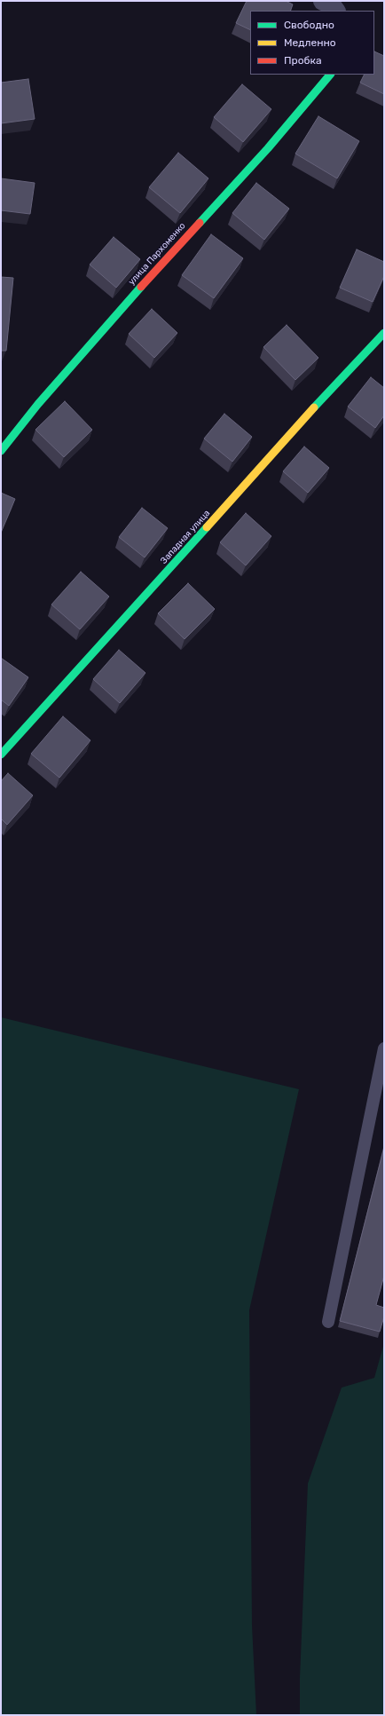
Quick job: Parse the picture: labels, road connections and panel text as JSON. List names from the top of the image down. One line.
{"streets":{"street":["улица Пархоменко","Западная улица"]},"legend":["Свободно","Медленно","Пробка"]}
